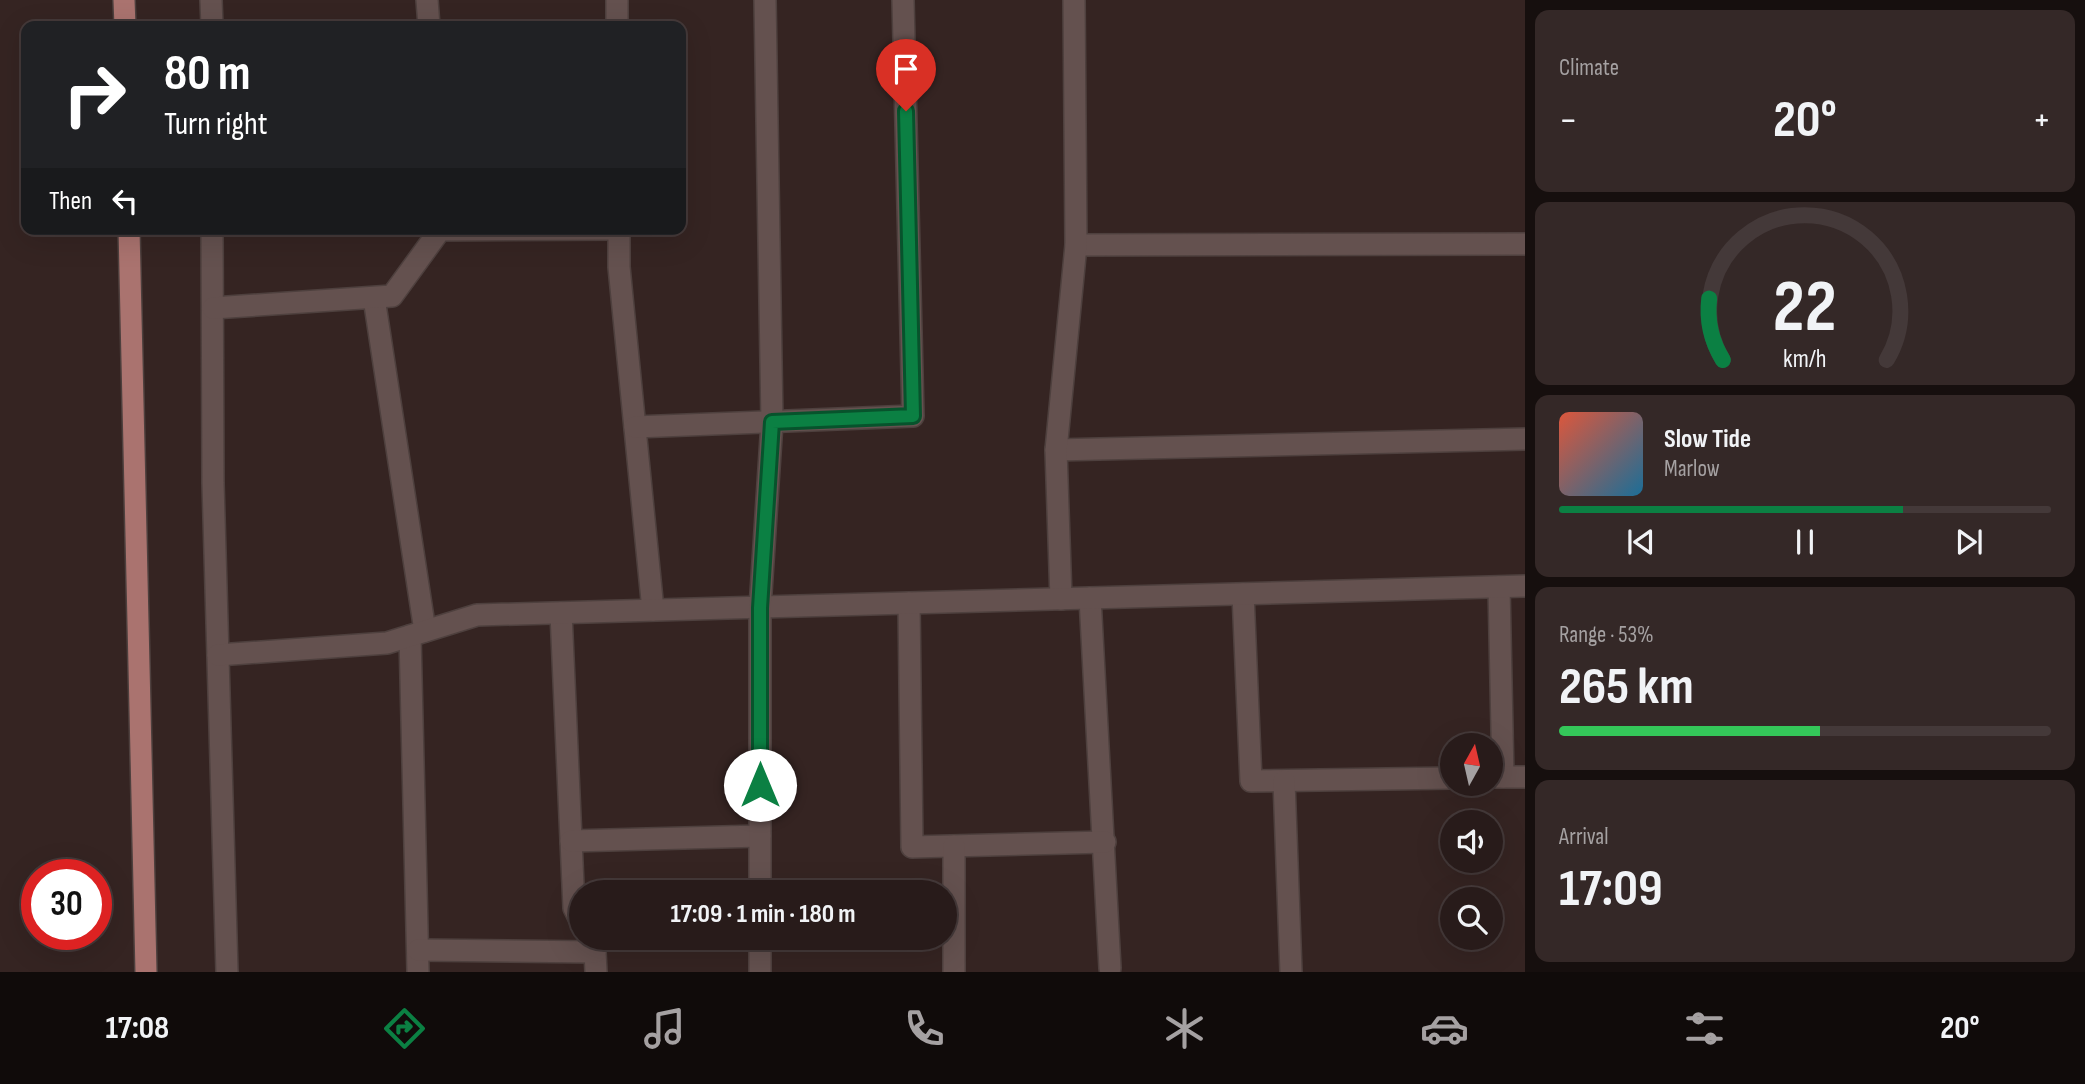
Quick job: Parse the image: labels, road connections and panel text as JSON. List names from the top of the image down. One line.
{"north":"top","page":{"tile":["Climate",["Range · 53%","265 km"],["Arrival","17:09"]],"turn":["80 m","Turn right"],"heat":["−","20°","+"],"then":"Then","song":["Slow Tide","Marlow"],"limit":"30","trip":"17:09 · 1 min · 180 m","tabs":["17:08","20°"],"gauge":["22","km/h"]}}
